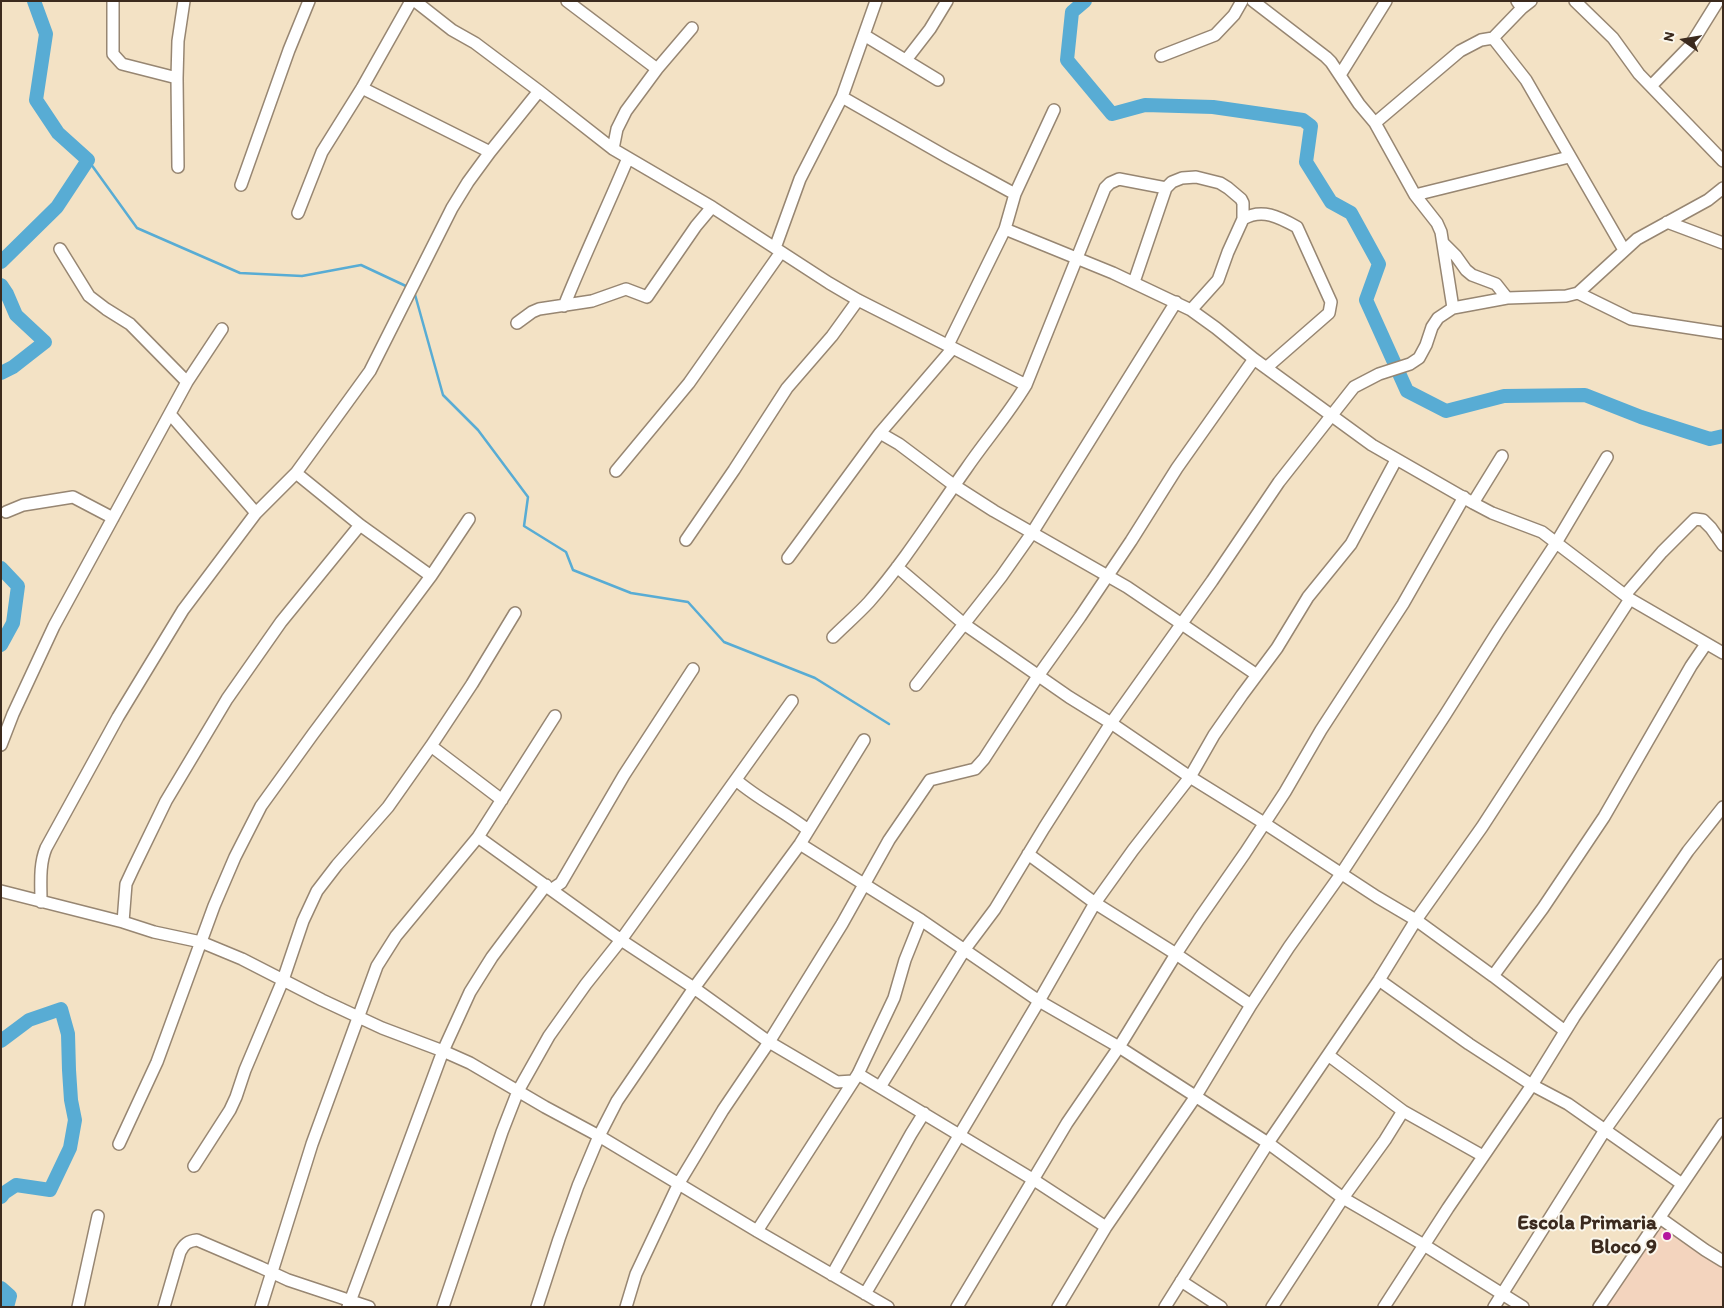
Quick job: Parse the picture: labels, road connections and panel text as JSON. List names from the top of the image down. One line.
{"places":["Escola Primaria Bloco 9"],"north":"left"}
